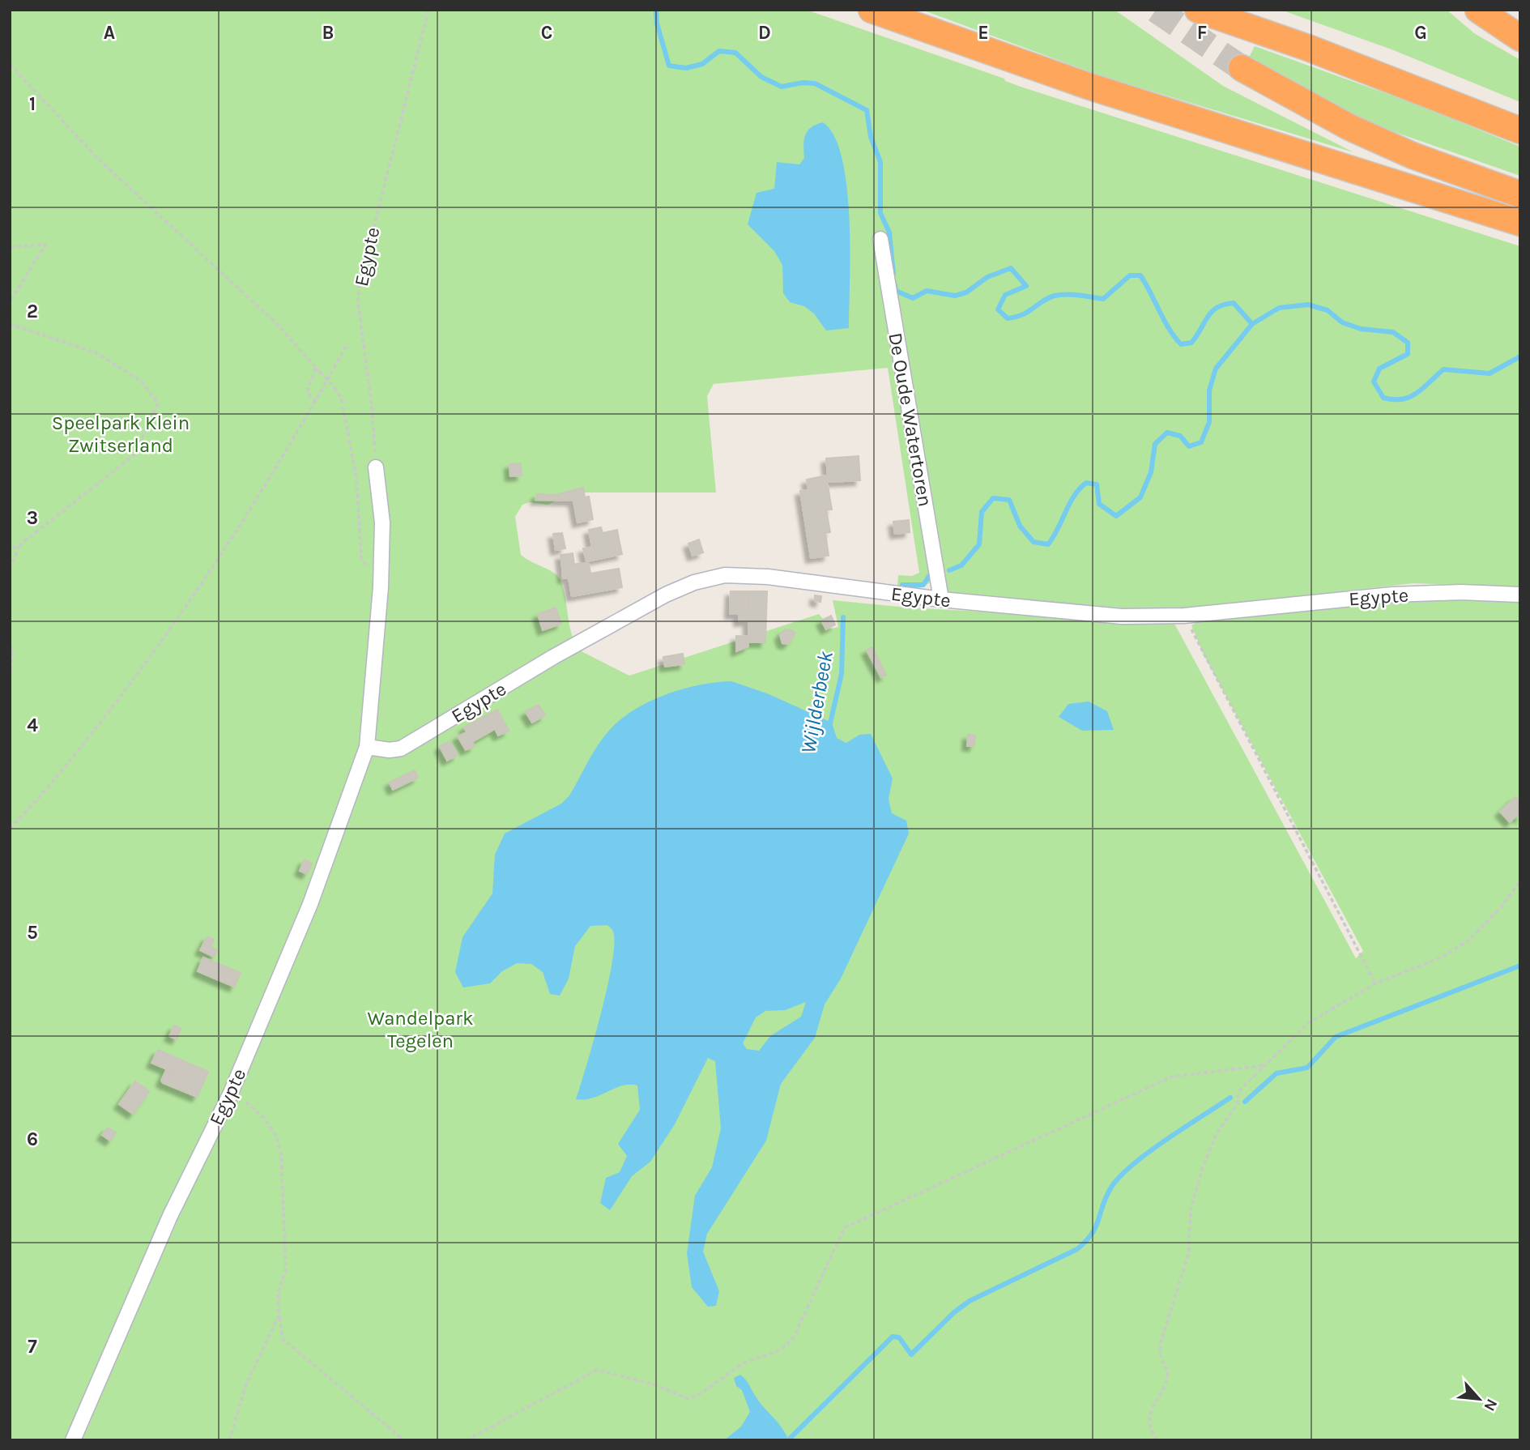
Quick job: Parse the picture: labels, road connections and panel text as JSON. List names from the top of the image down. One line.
{"streets":{"street":["Egypte","De Oude Watertoren"]},"crossings":[["Egypte","De Oude Watertoren"]],"water":["Wijlderbeek"],"parks":["Speelpark Klein Zwitserland","Wandelpark Tegelen"],"north":"bottom right","grid":{"columns":["A","B","C","D","E","F","G"],"rows":["1","2","3","4","5","6","7"]}}
